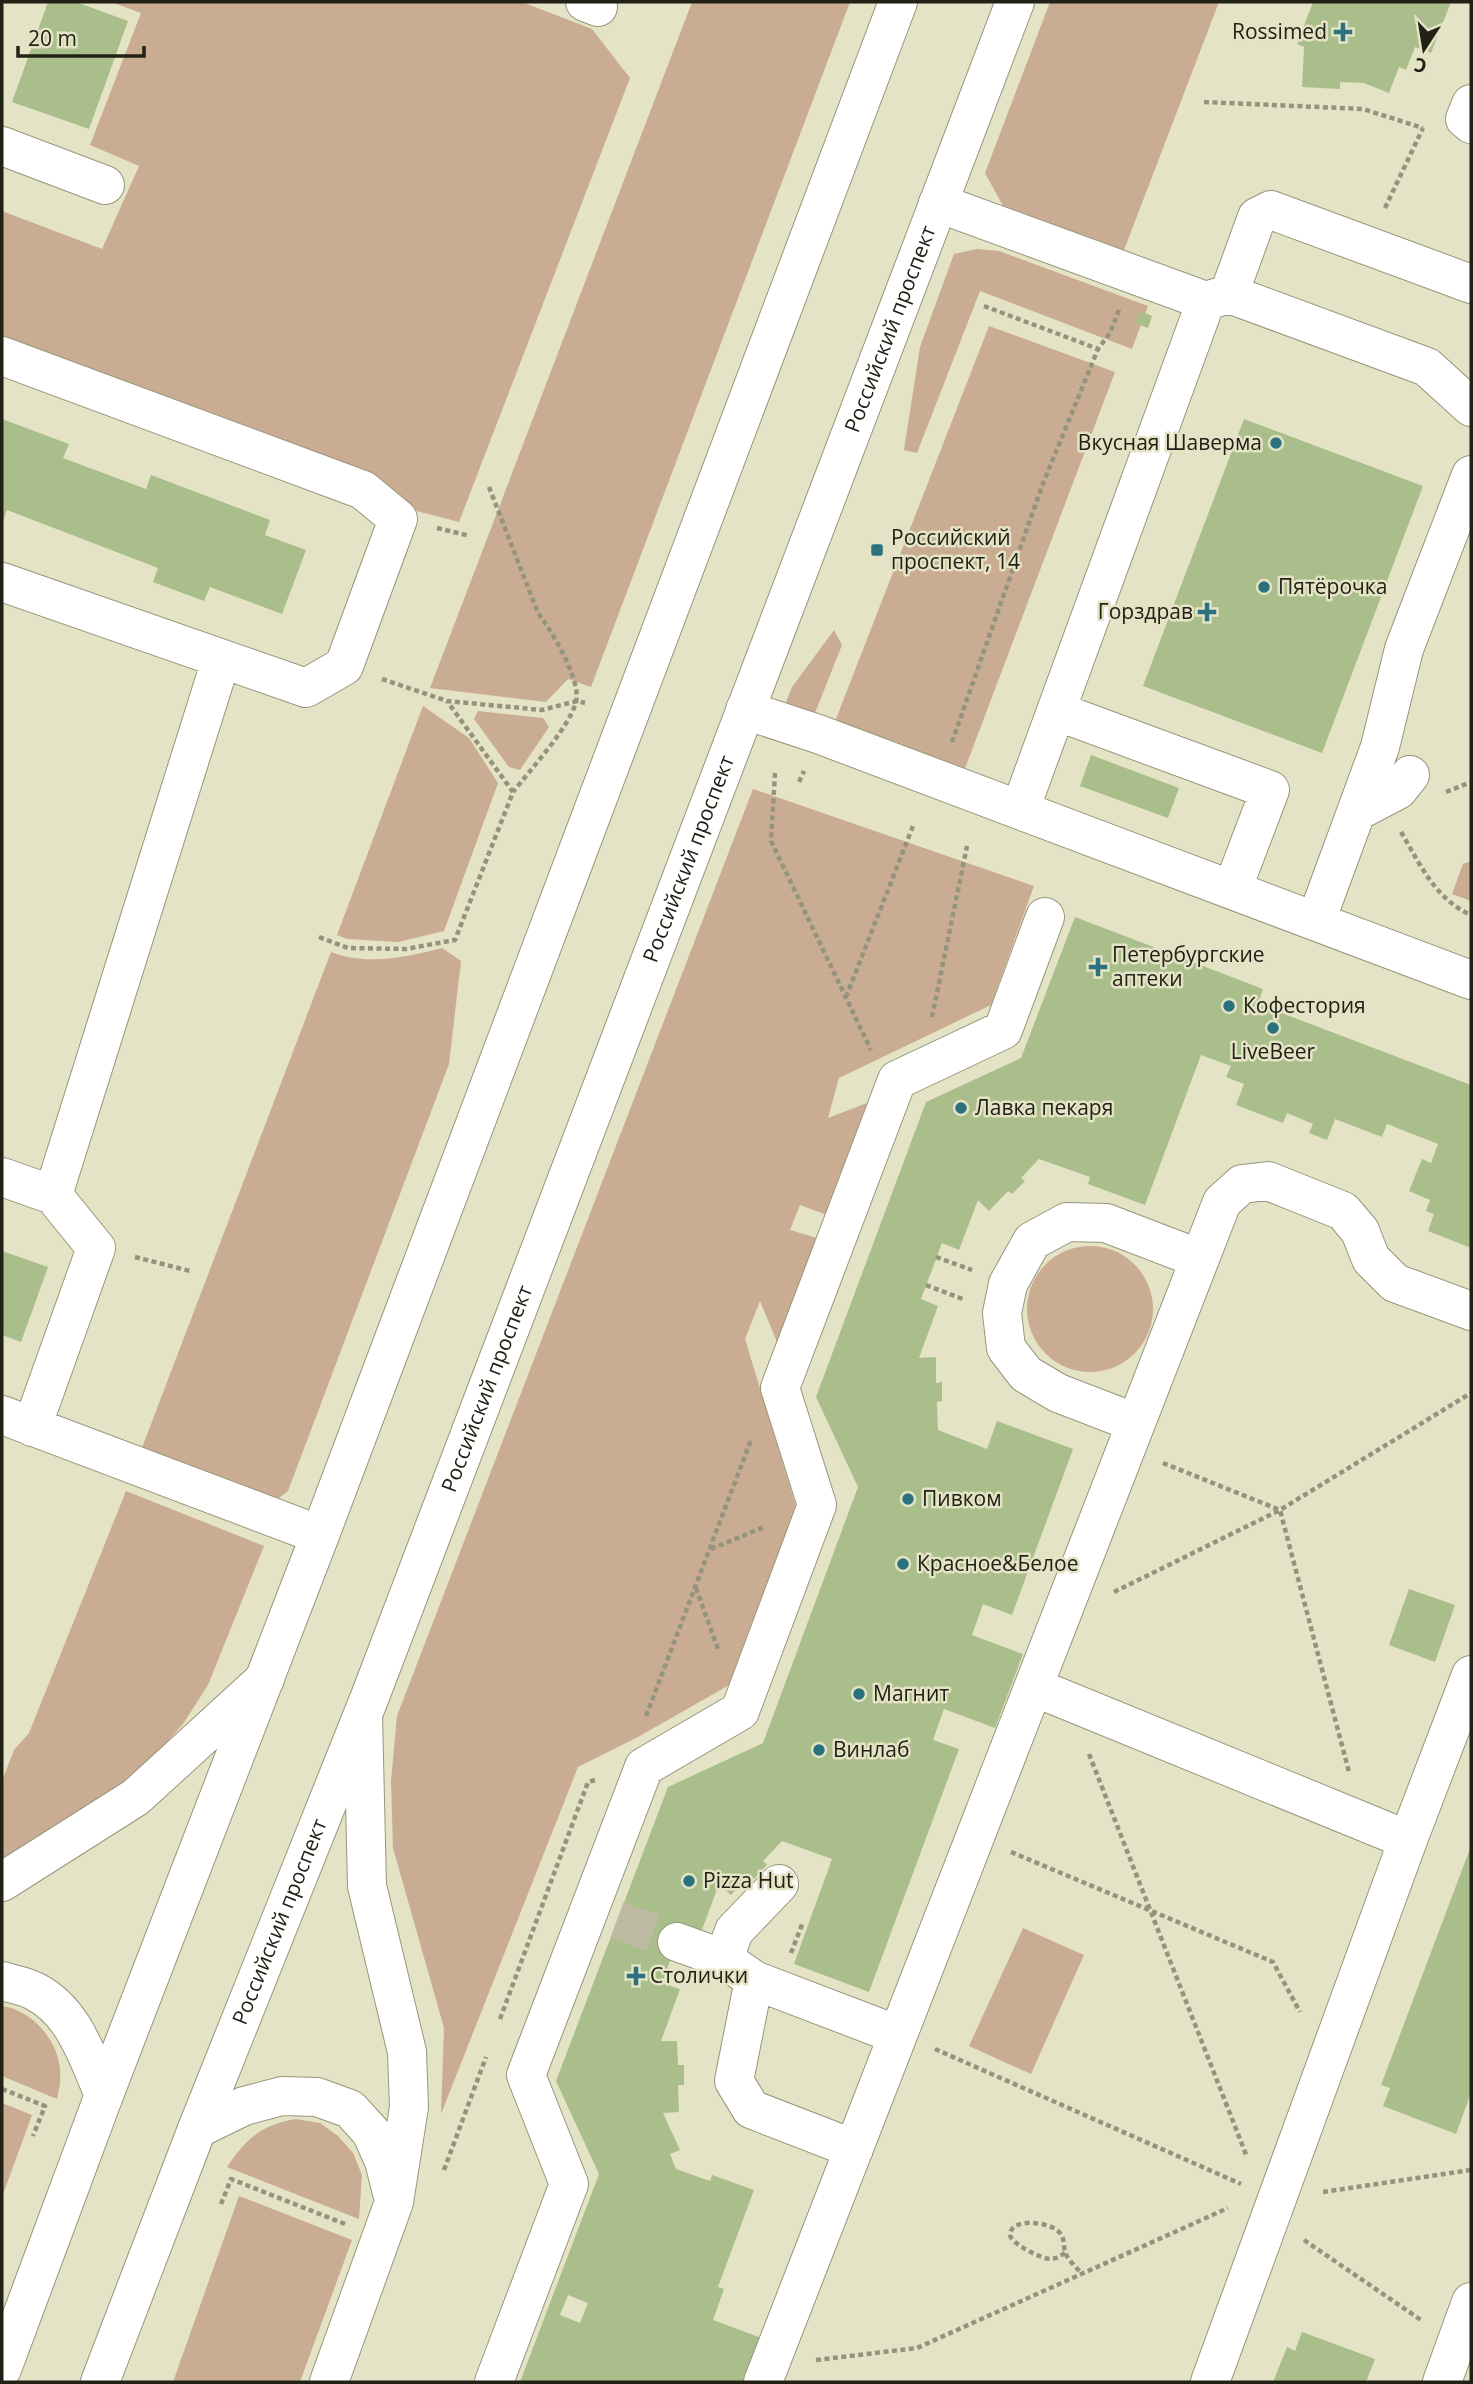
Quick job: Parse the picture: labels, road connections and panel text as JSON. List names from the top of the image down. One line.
{"streets":{"main road":["Российский проспект"]},"places":{"health":["Rossimed","Горздрав","Петербургские аптеки","Столички"],"other":["Вкусная Шаверма","Пятёрочка","Кофестория","LiveBeer","Лавка пекаря","Пивком","Красное&Белое","Магнит","Винлаб","Pizza Hut"],"transit":["Российский проспект, 14"]},"scale_bar":"20 m","north":"bottom"}
